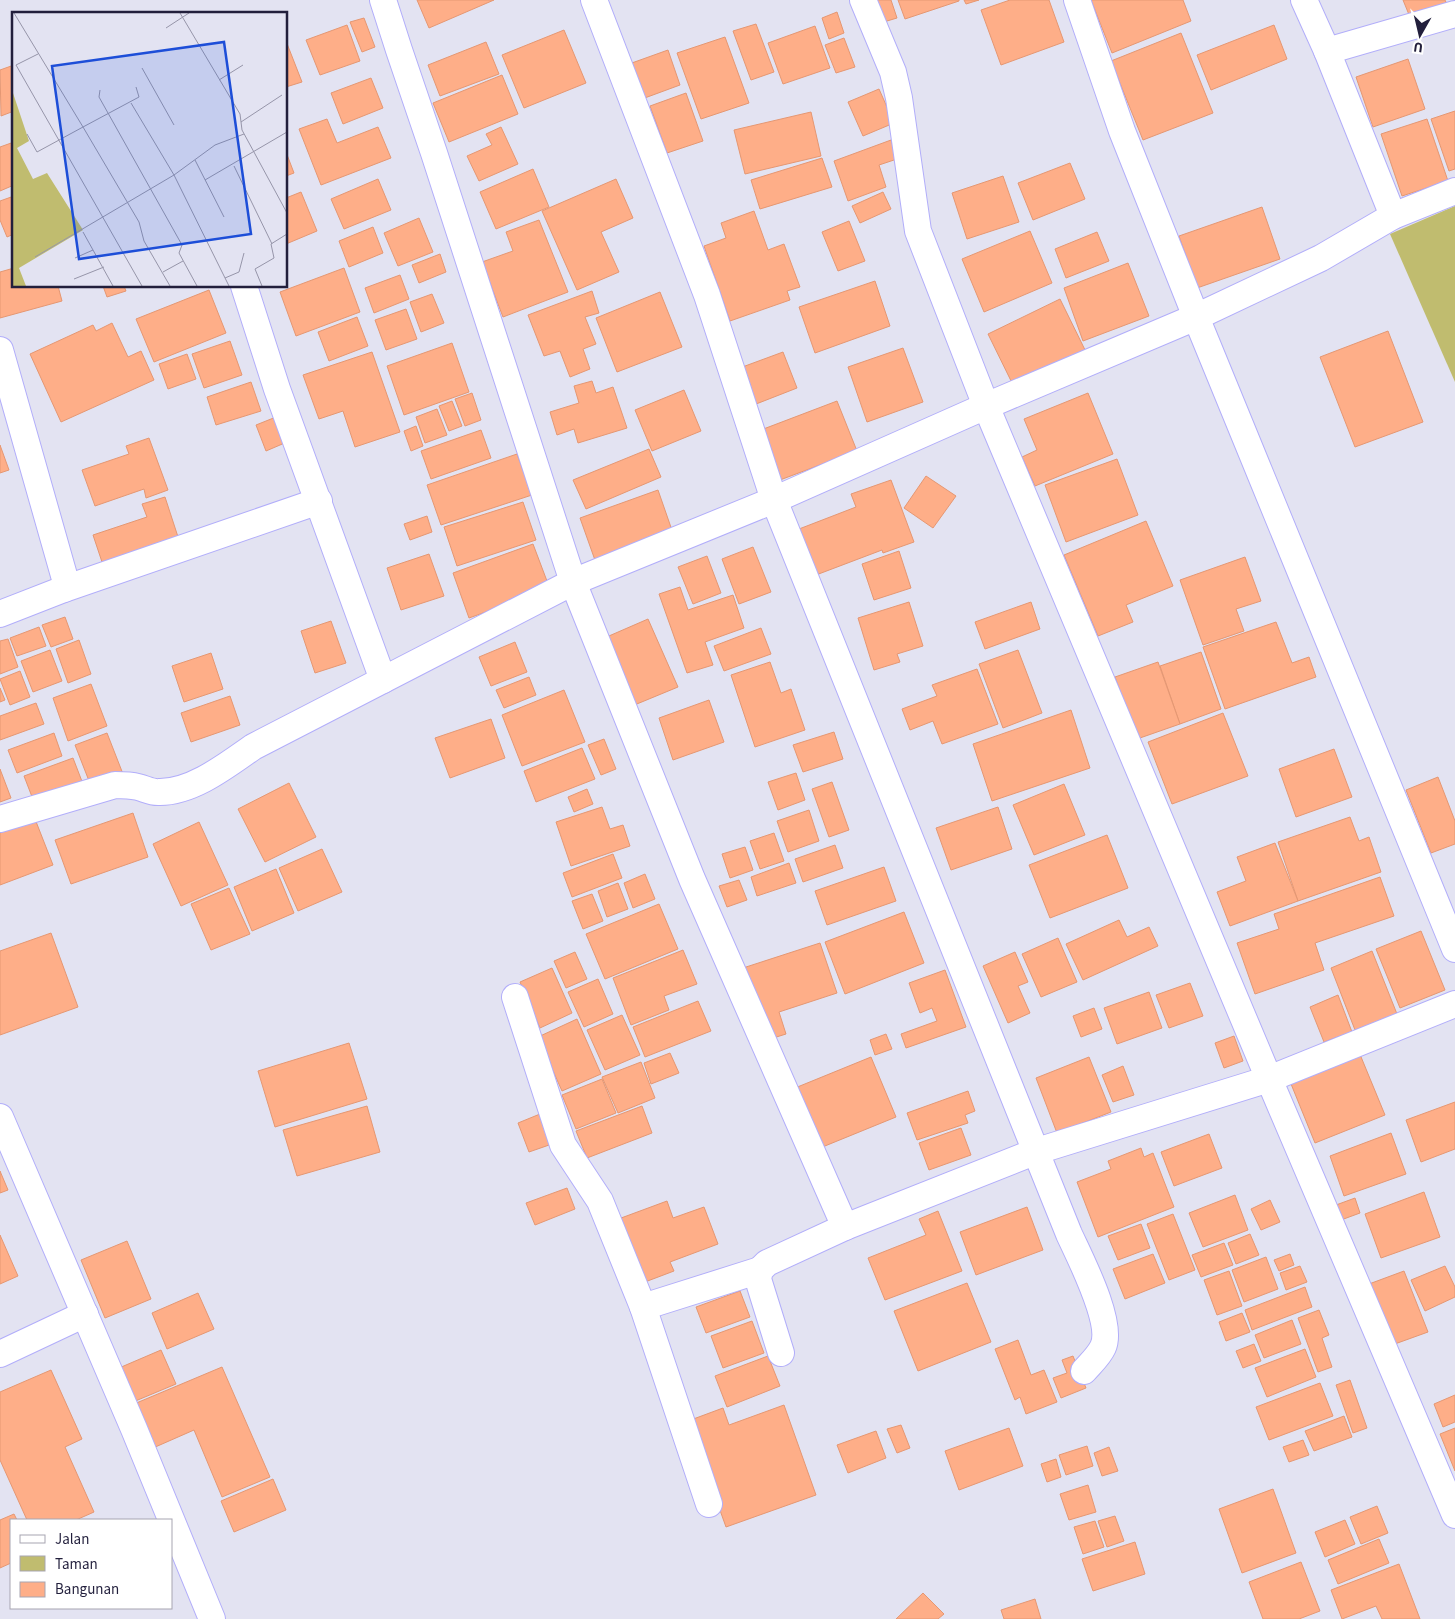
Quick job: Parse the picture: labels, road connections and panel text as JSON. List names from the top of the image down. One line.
{"legend":["Jalan","Taman","Bangunan"],"north":"bottom"}
